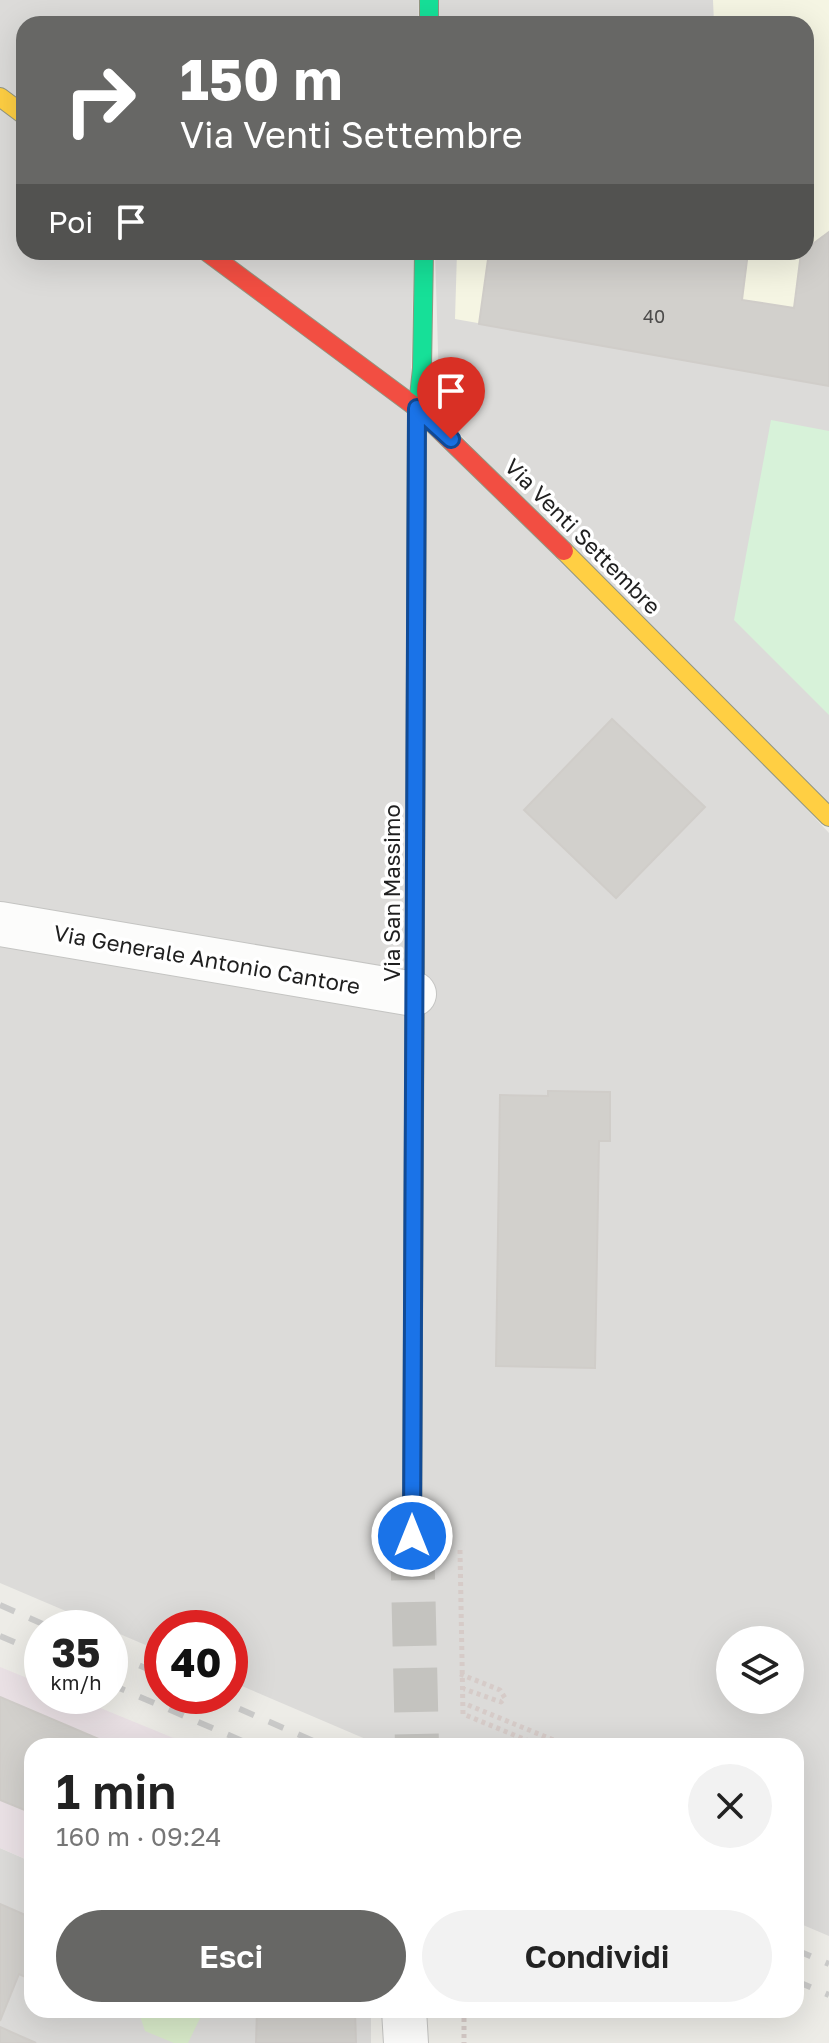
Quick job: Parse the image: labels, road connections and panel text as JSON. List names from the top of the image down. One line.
{"streets":{"street":["Via Venti Settembre","Via San Massimo","Via Generale Antonio Cantore"]},"crossings":[["Via Venti Settembre","Via San Massimo"],["Via San Massimo","Via Generale Antonio Cantore"]],"house_numbers":["40"],"page":{"turn":["150 m","Via Venti Settembre"],"then":"Poi","speed":"35 km/h","limit":"40","heading":["1 min","160 m · 09:24"],"buttons":["Esci","Condividi"]}}
